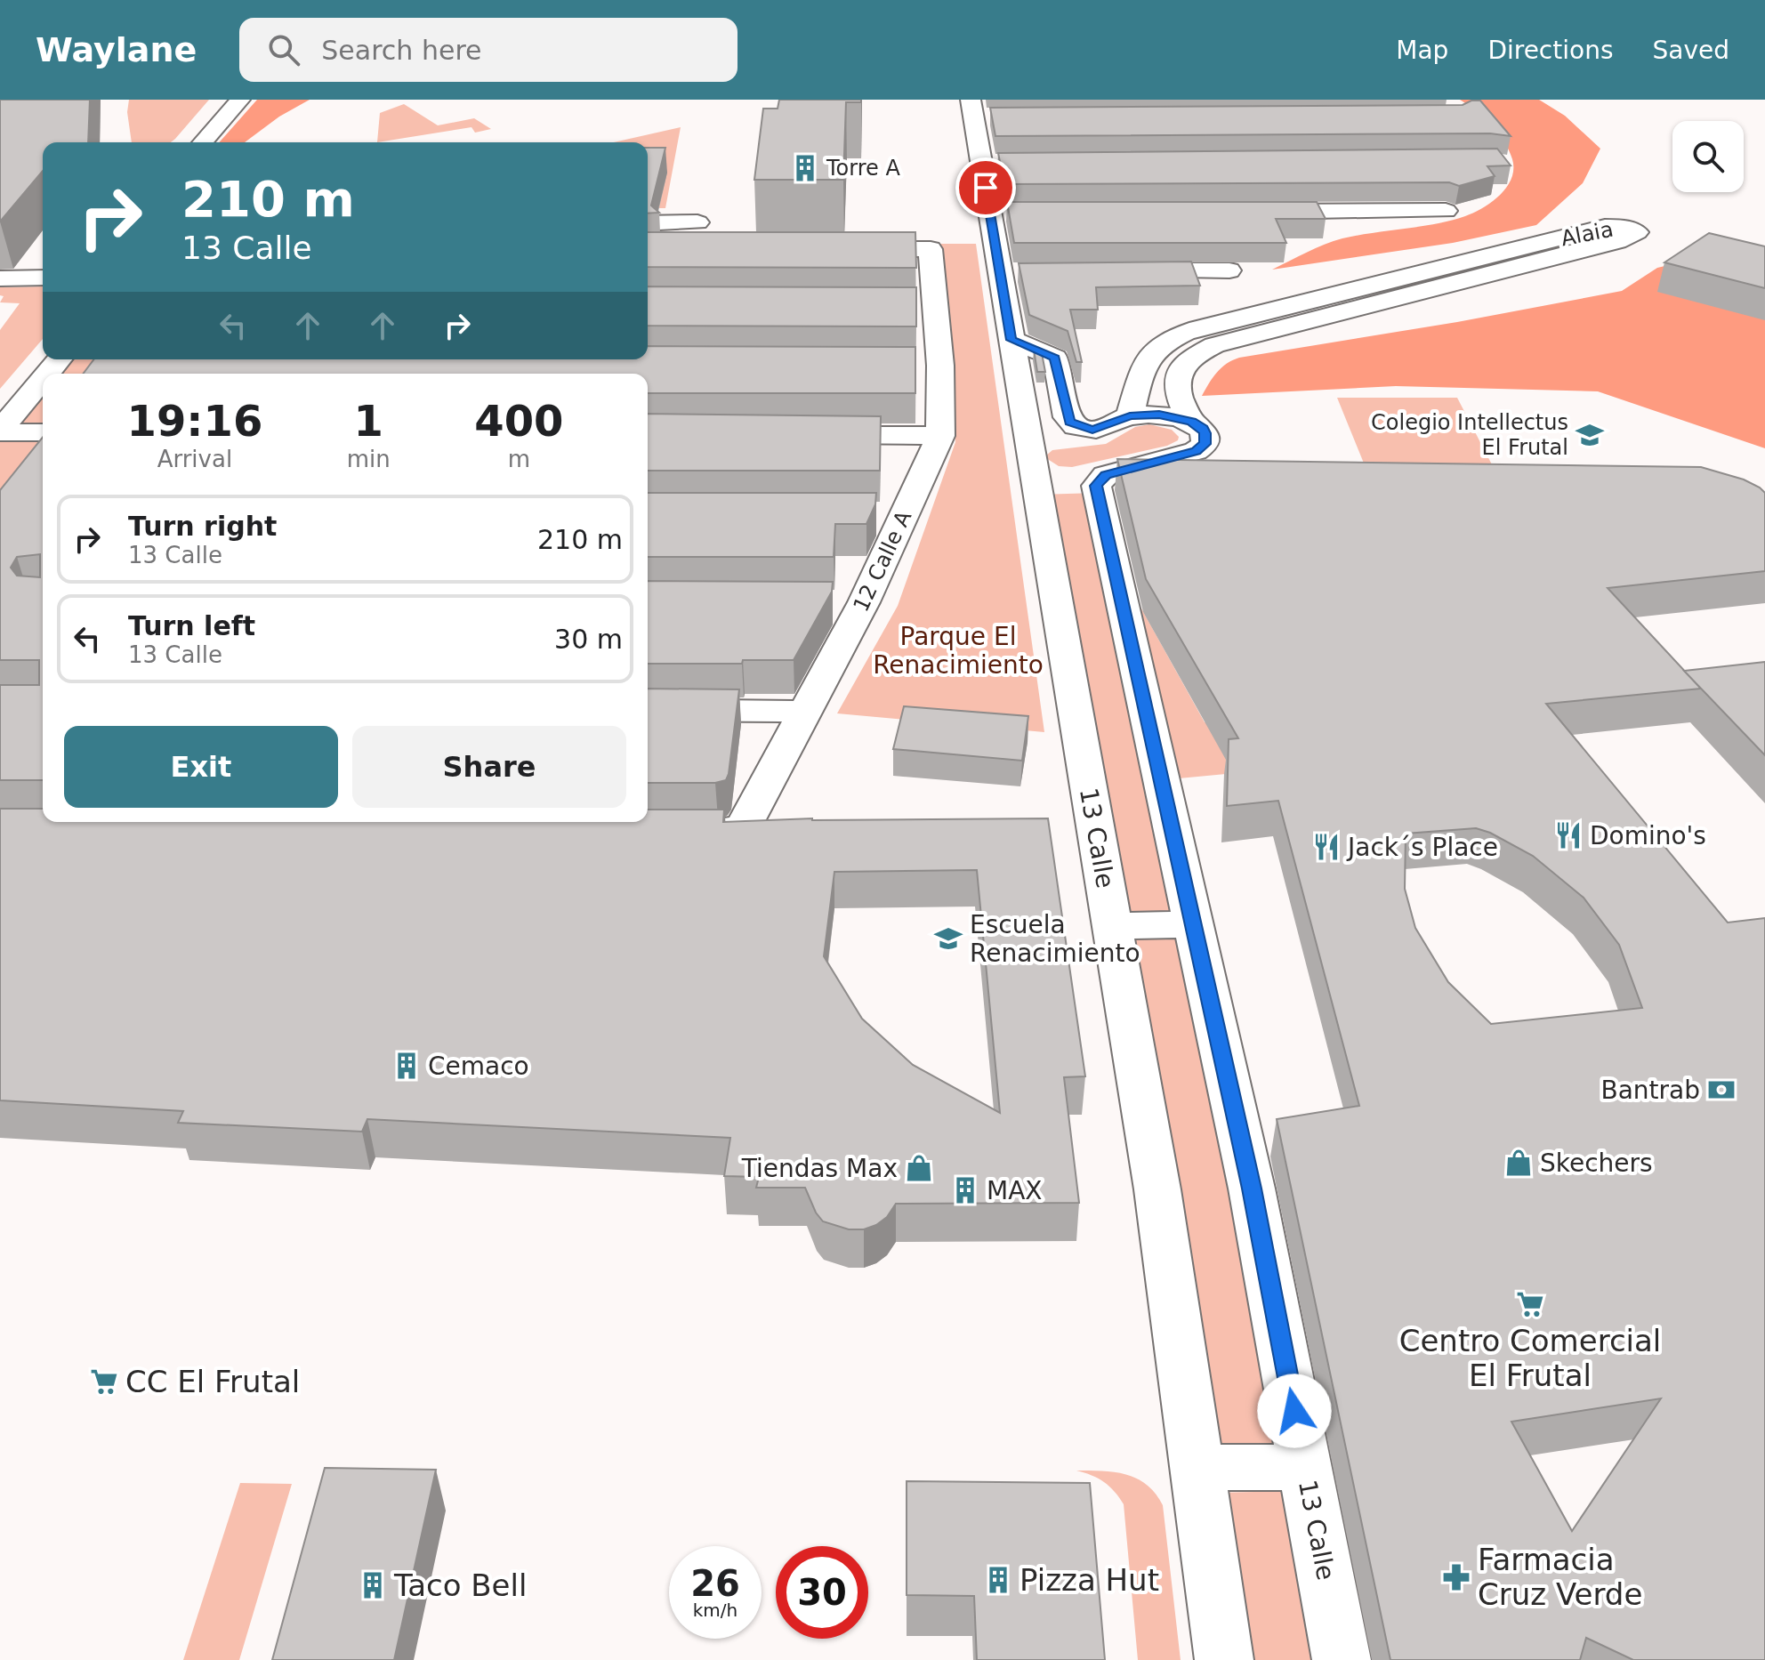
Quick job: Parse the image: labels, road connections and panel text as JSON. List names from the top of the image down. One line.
{"streets":{"street":["Alaia","12 Calle A","13 Calle"]},"parks":["Parque El Renacimiento"],"places":{"building":["Torre A","Cemaco","MAX","Pizza Hut","Taco Bell"],"school or university":["Colegio Intellectus El Frutal","Escuela Renacimiento"],"restaurant":["Domino's","Jack´s Place"],"bank":["Bantrab"],"shop":["Skechers","Tiendas Max"],"supermarket":["Centro Comercial El Frutal","CC El Frutal"],"pharmacy":["Farmacia Cruz Verde"]},"page":{"header":"Waylane","search":"Search here","nav":["Map","Directions","Saved"],"turn":["210 m","13 Calle"],"eta":["19:16","Arrival","1","min","400","m"],"list":[{"name":"Turn right","note":"13 Calle","value":"210 m"},{"name":"Turn left","note":"13 Calle","value":"30 m"}],"buttons":["Exit","Share"],"speed":"26 km/h","limit":"30"}}
